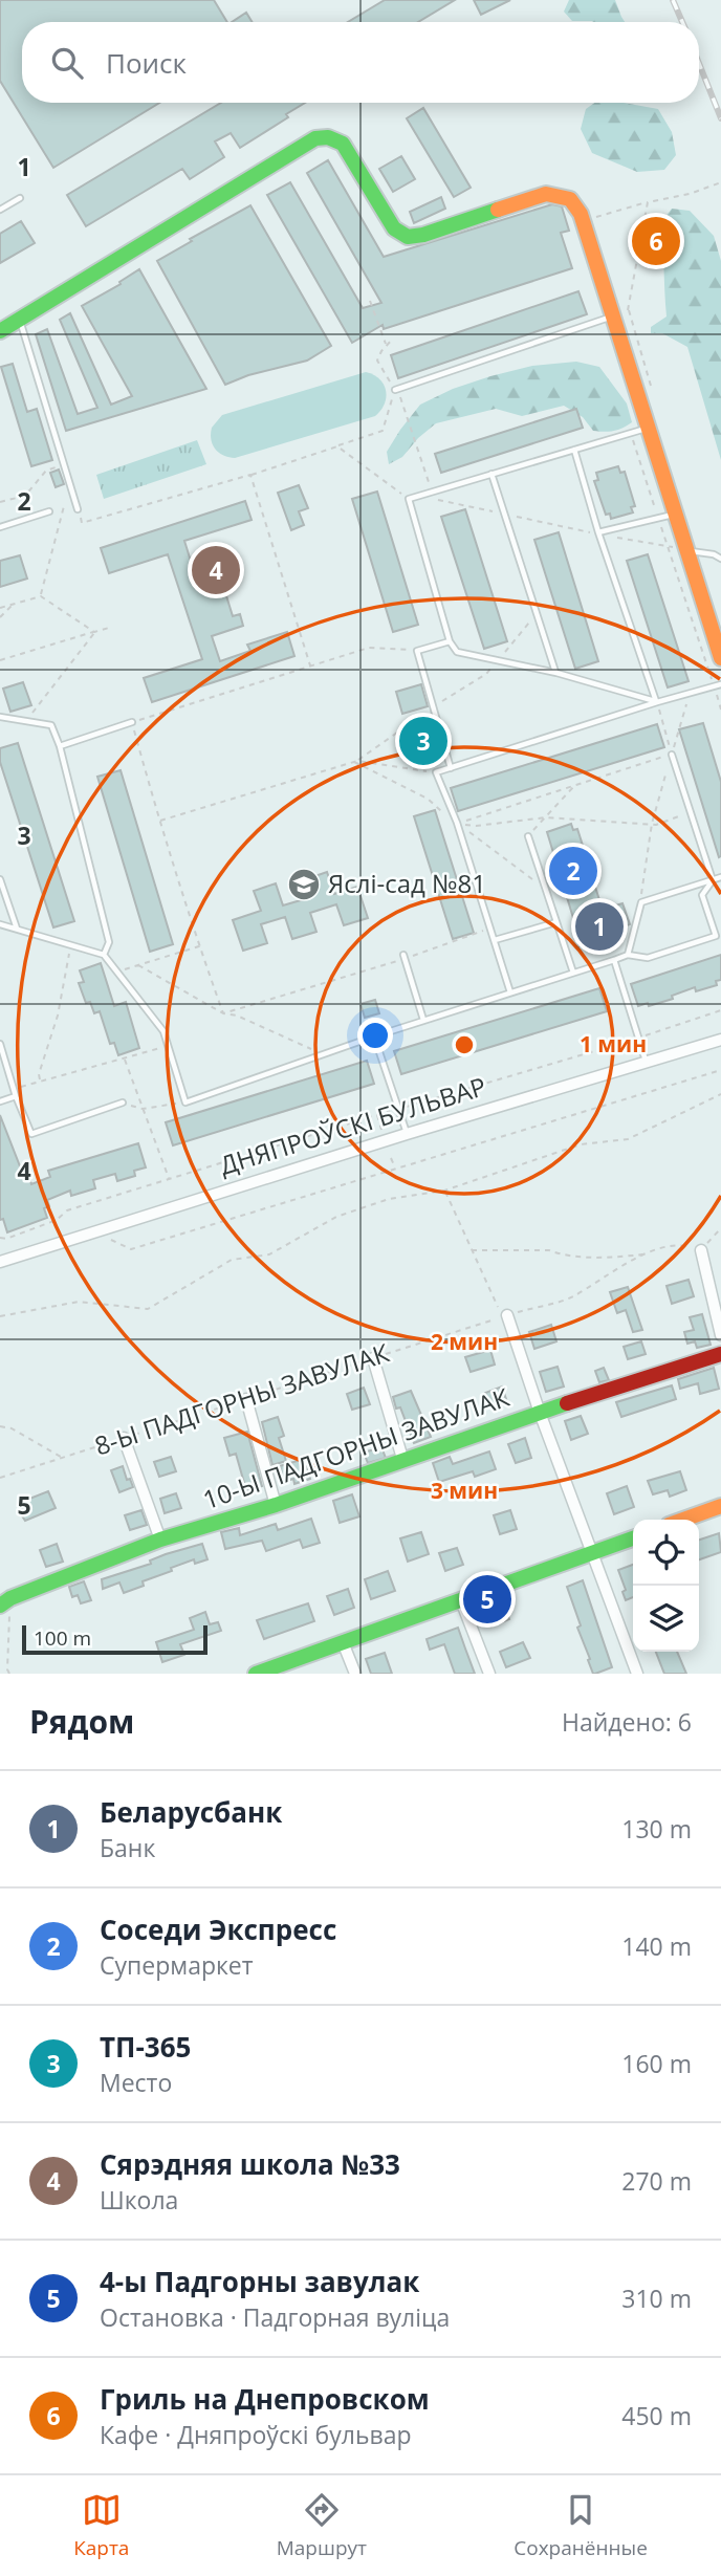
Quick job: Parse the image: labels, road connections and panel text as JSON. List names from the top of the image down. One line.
{"streets":{"street":["ДНЯПРОЎСКІ БУЛЬВАР","10-Ы ПАДГОРНЫ ЗАВУЛАК"],"path":["8-Ы ПАДГОРНЫ ЗАВУЛАК"]},"places":{"school or university":["Яслі-сад №81"]},"scale_bar":"100 m","page":{"search":"Поиск","pins":["6","4","3","2","1","5"],"scale":"100 m","heading":["Рядом","Найдено: 6"],"list":[{"mark":"1","name":"Беларусбанк","note":"Банк","value":"130 m"},{"mark":"2","name":"Соседи Экспресс","note":"Супермаркет","value":"140 m"},{"mark":"3","name":"ТП-365","note":"Место","value":"160 m"},{"mark":"4","name":"Сярэдняя школа №33","note":"Школа","value":"270 m"},{"mark":"5","name":"4-ы Падгорны завулак","note":"Остановка · Падгорная вуліца","value":"310 m"},{"mark":"6","name":"Гриль на Днепровском","note":"Кафе · Дняпроўскі бульвар","value":"450 m"}],"nav":["Карта","Маршрут","Сохранённые"]},"grid":{"rows":["1","2","3","4","5"]},"rings":["1 мин","2 мин","3 мин"]}
